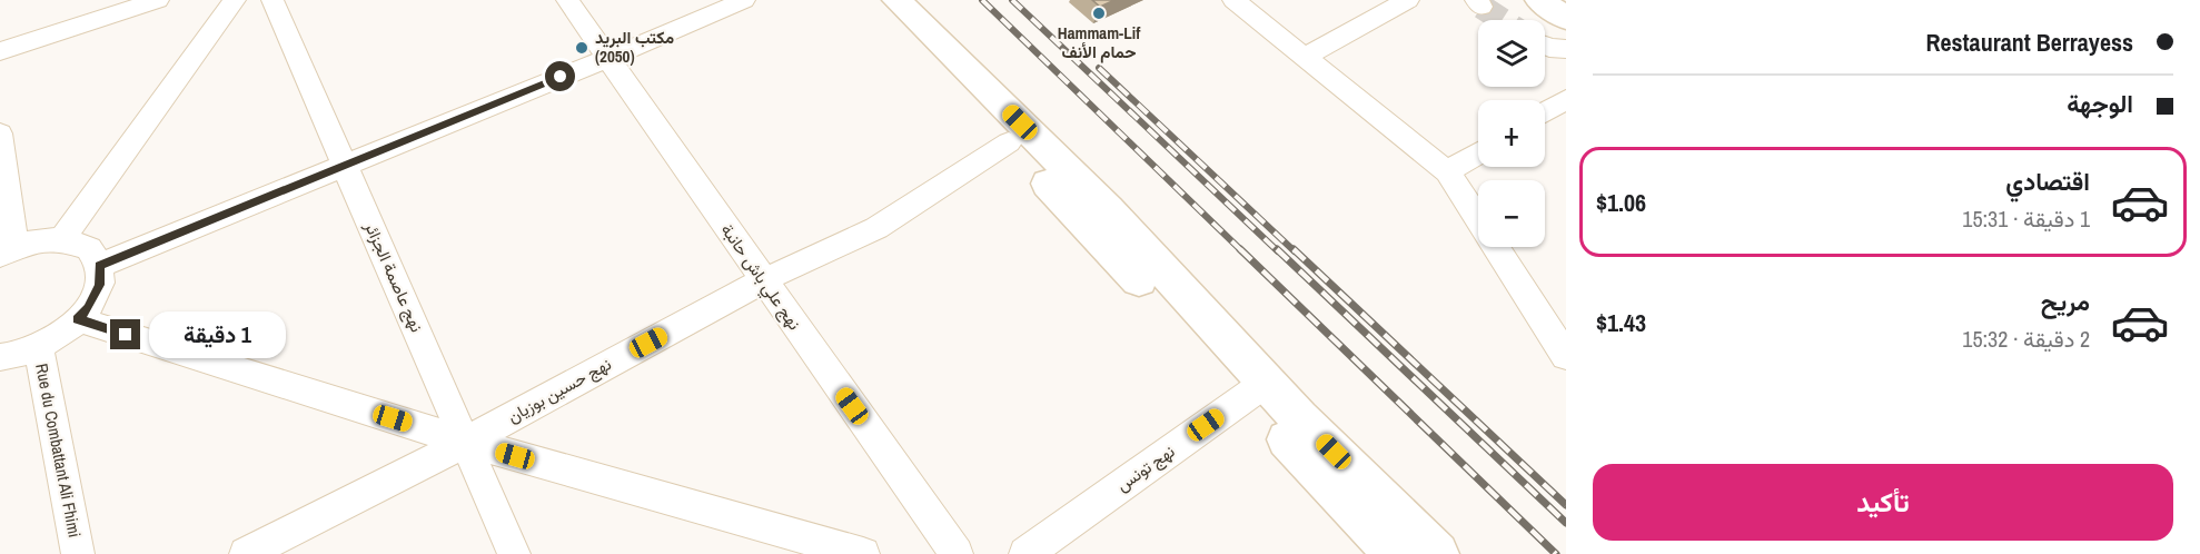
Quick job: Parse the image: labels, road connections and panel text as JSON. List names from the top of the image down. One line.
{"streets":{"street":["نهج عاصمة الجزائر","نهج علي باش حانبة","نهج حسين بوزيان","Rue du Combattant Ali Fhimi","نهج تونس"]},"crossings":[["نهج عاصمة الجزائر","نهج حسين بوزيان"],["نهج علي باش حانبة","نهج حسين بوزيان"]],"places":["Hammam-Lif حمام الأنف","مكتب البريد (2050)"],"page":{"banner":["Restaurant Berrayess","الوجهة"],"map_buttons":["+","−"],"list":[{"name":"اقتصادي","note":"1 دقيقة · 15:31","value":"$1.06"},{"name":"مريح","note":"2 دقيقة · 15:32","value":"$1.43"}],"bubble":"1 دقيقة","buttons":"تأكيد"}}
